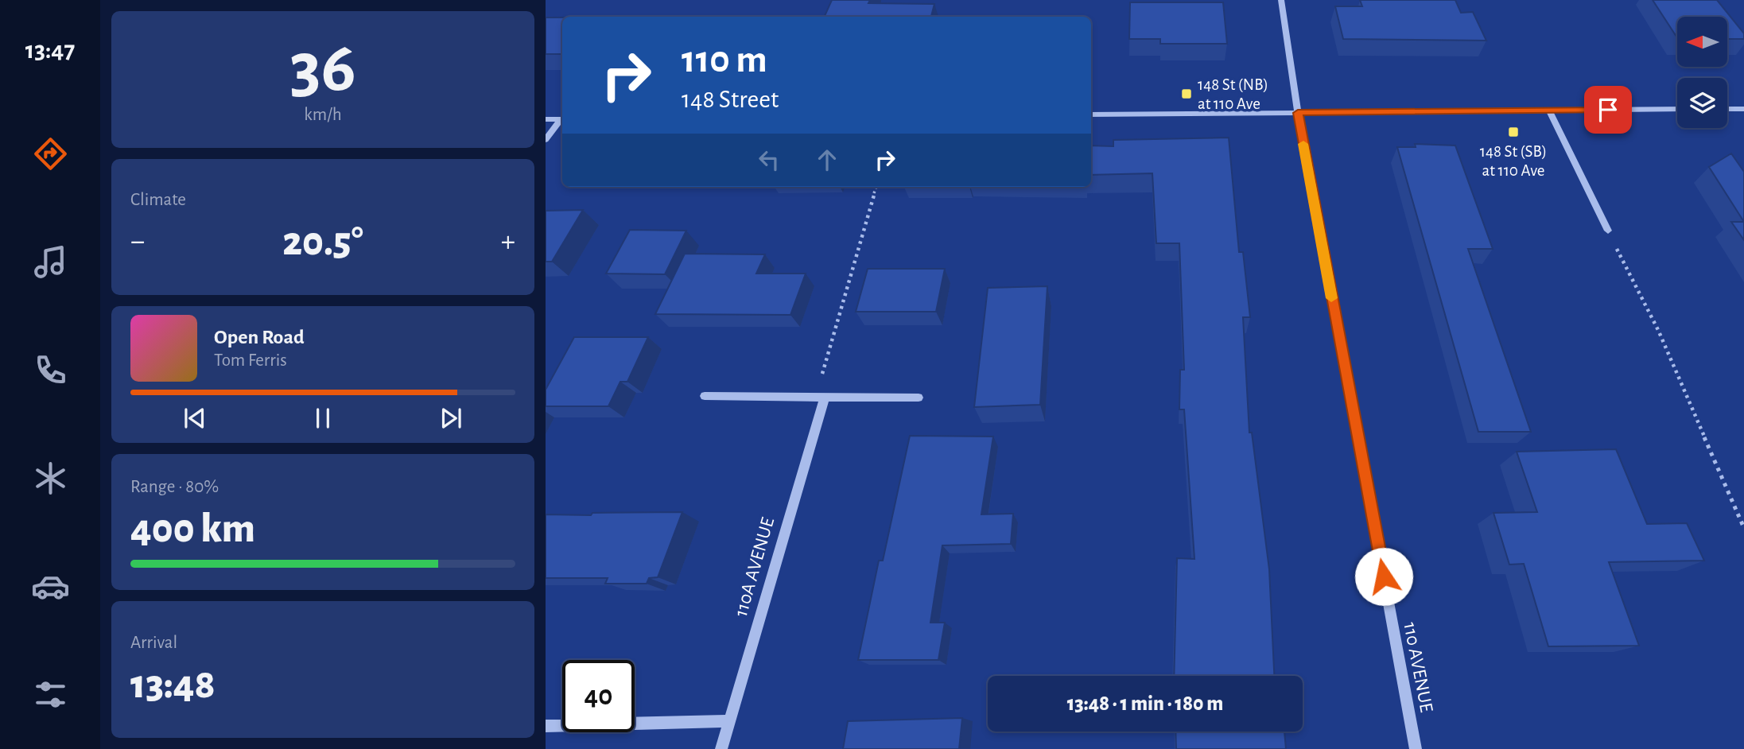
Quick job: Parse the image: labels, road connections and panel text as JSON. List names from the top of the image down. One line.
{"streets":{"street":["110A AVENUE","110 AVENUE"]},"places":{"transit":["148 St (NB) at 110 Ave","148 St (SB) at 110 Ave"]},"north":"left","page":{"tabs":"13:47","tile":[["36","km/h"],"Climate",["Range · 80%","400 km"],["Arrival","13:48"]],"turn":["110 m","148 Street"],"heat":["−","20.5°","+"],"song":["Open Road","Tom Ferris"],"limit":"40","trip":"13:48 · 1 min · 180 m"}}
